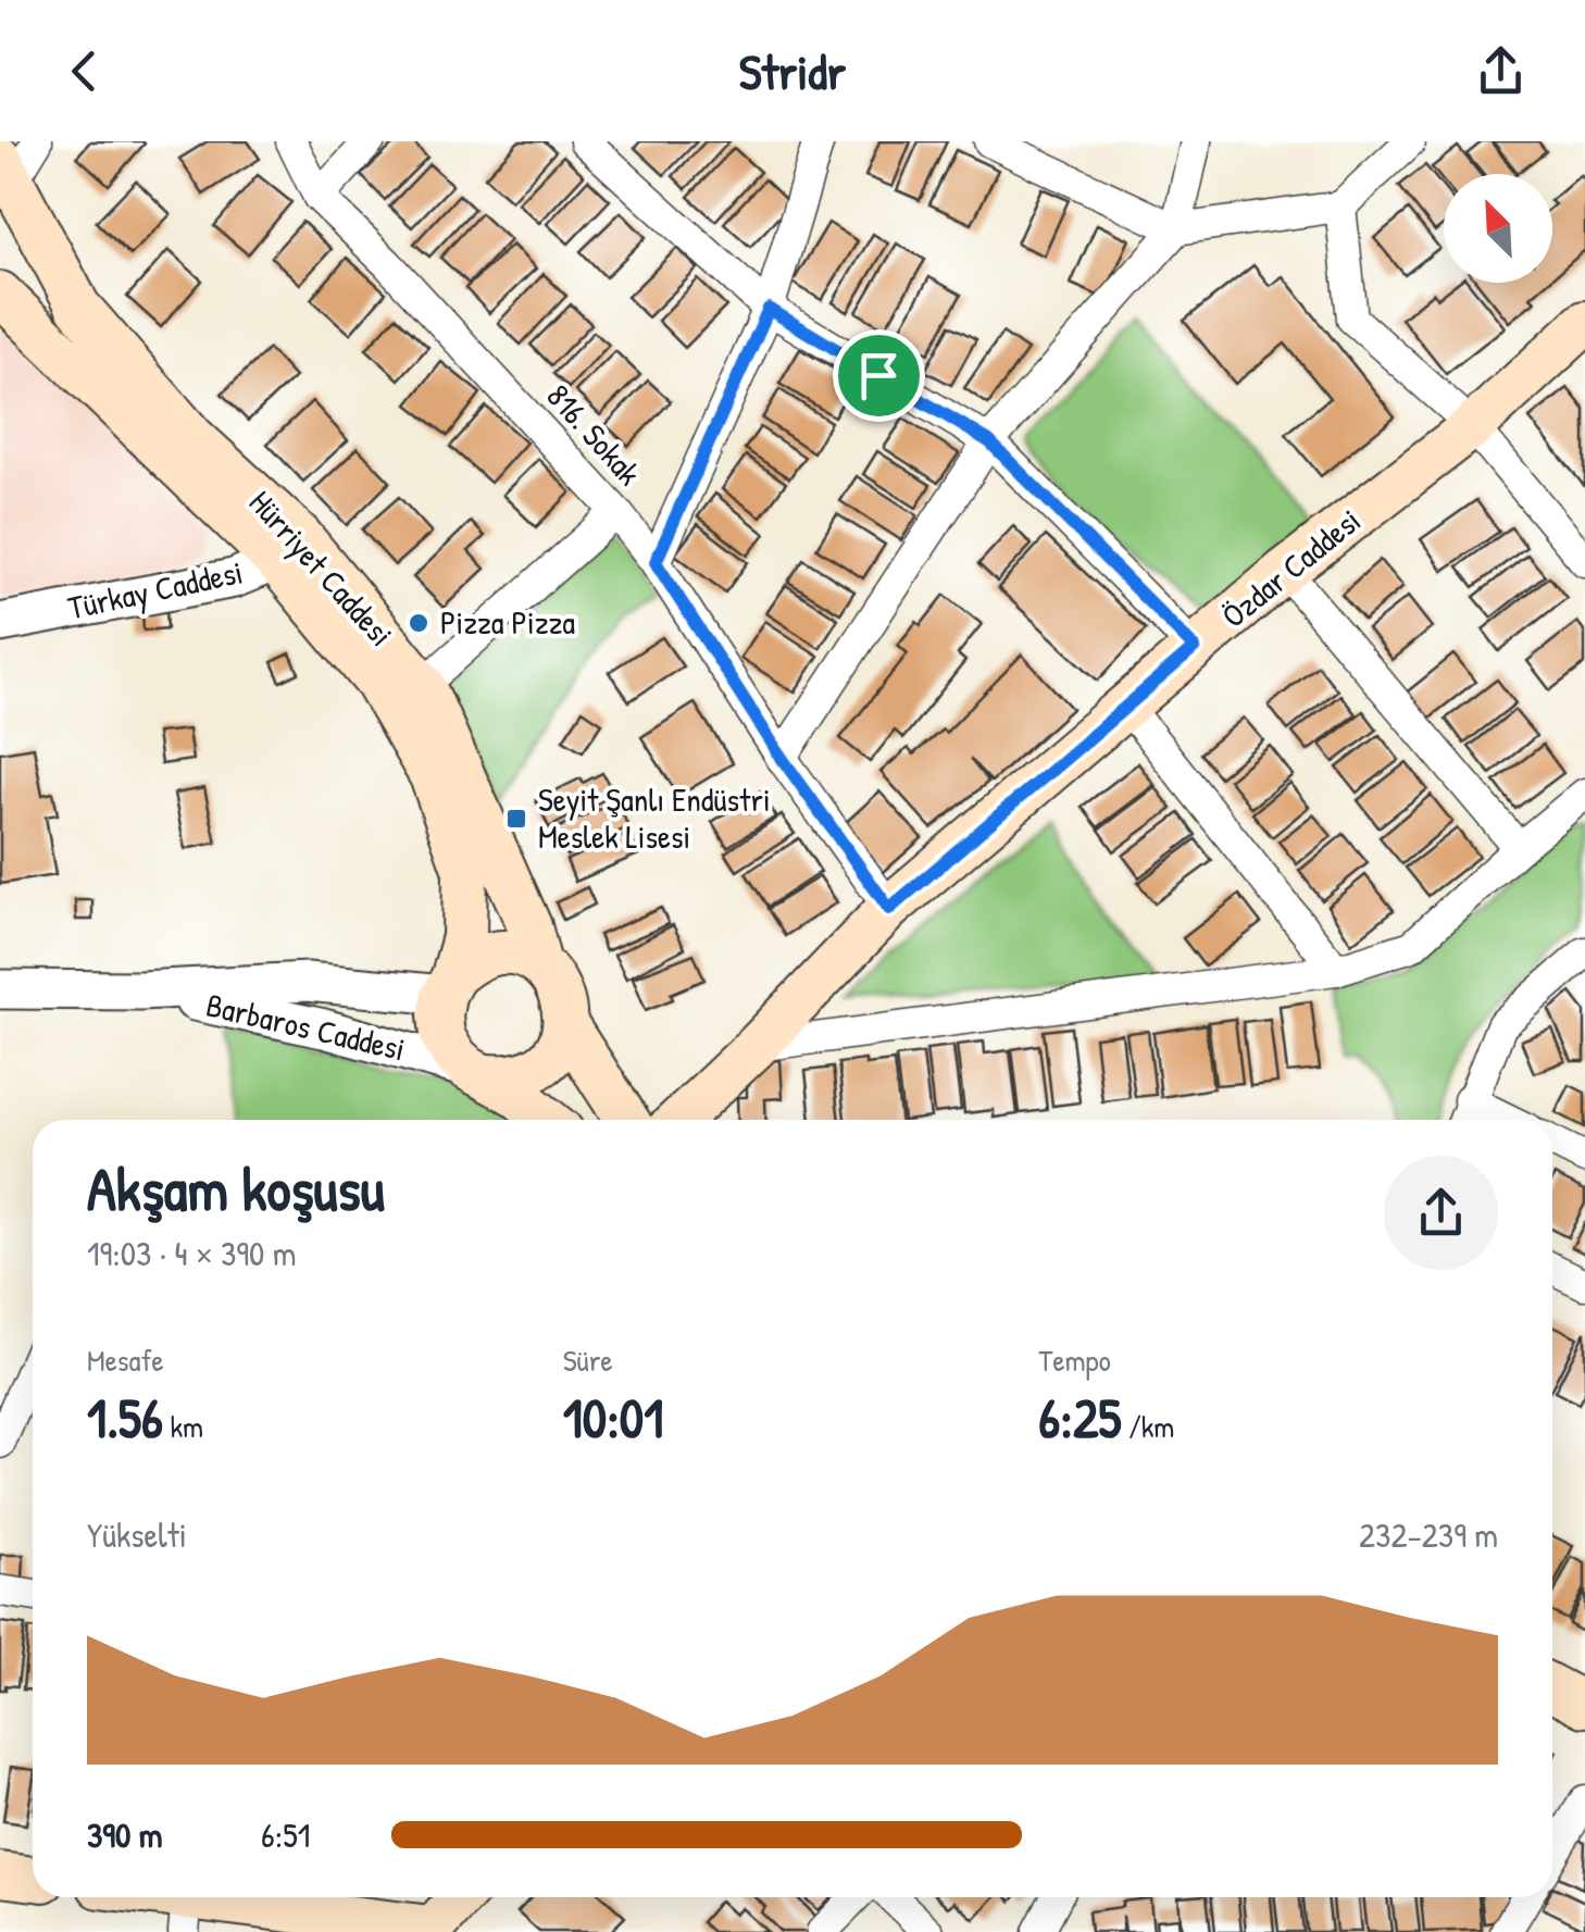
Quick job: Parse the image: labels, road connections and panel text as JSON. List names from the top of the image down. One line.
{"streets":{"main road":["Hürriyet Caddesi","Özdar Caddesi"],"street":["816. Sokak","Türkay Caddesi","Barbaros Caddesi"]},"crossings":[["816. Sokak","Özdar Caddesi"],["Hürriyet Caddesi","Türkay Caddesi"],["Hürriyet Caddesi","Barbaros Caddesi"]],"places":{"other":["Pizza Pizza"],"transit":["Seyit Şanlı Endüstri Meslek Lisesi"]},"north":"top left","page":{"header":"Stridr","heading":["Akşam koşusu","19:03 · 4 × 390 m"],"stats":[["Mesafe","1.56 km"],["Süre","10:01"],["Tempo","6:25 /km"]],"chart":["Yükselti","232–239 m"],"list":[{"name":"390 m","note":"6:51"}]}}
